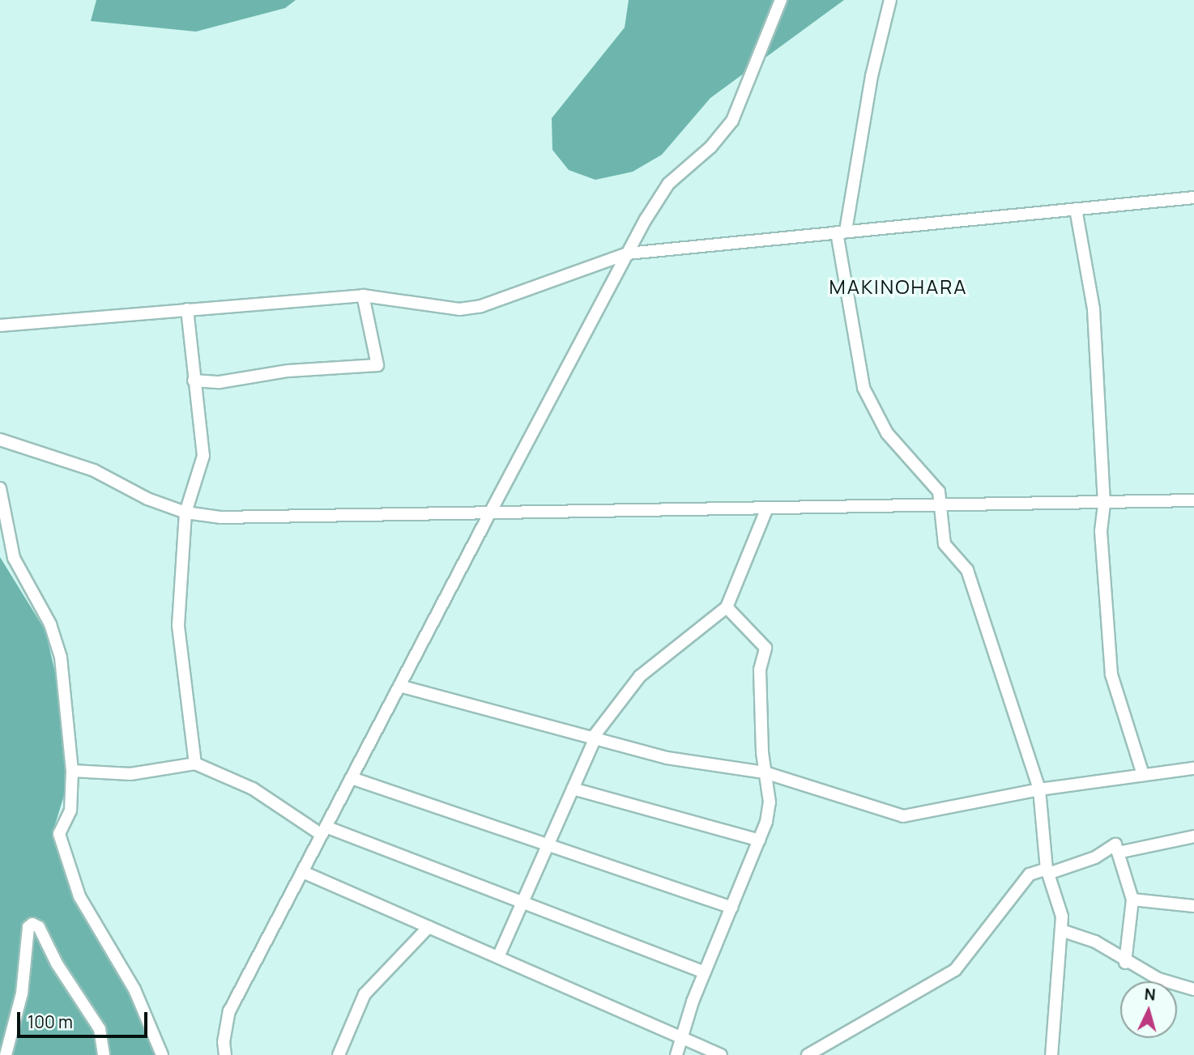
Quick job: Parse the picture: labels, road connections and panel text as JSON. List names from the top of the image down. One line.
{"districts":["MAKINOHARA"],"scale_bar":"100 m","north":"top"}
